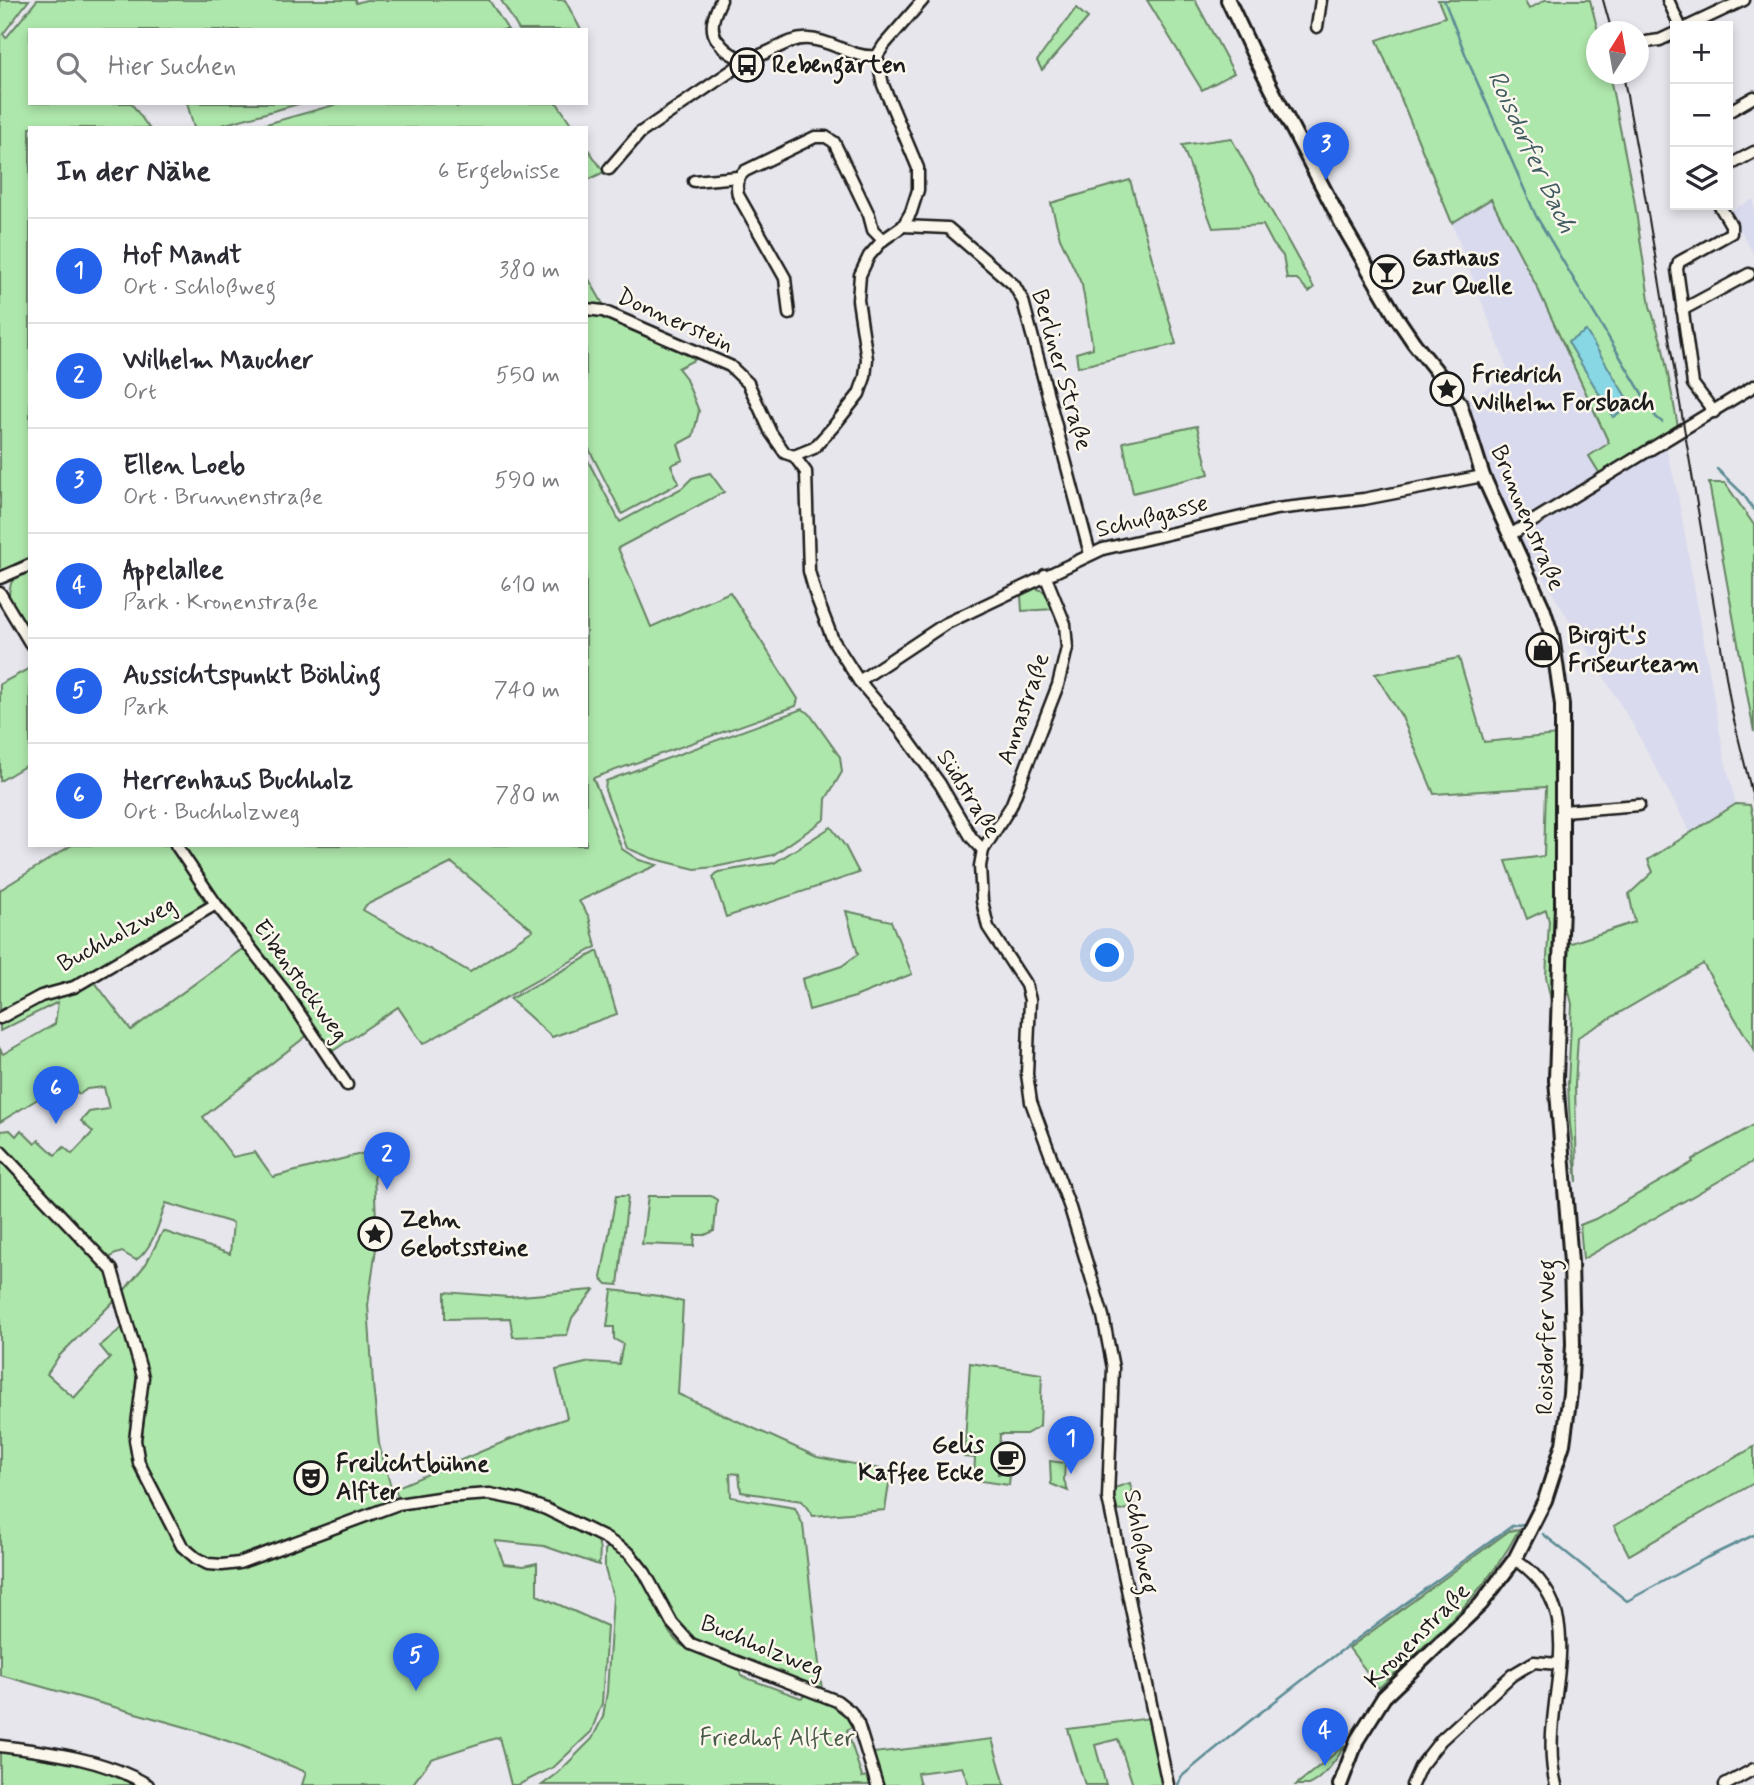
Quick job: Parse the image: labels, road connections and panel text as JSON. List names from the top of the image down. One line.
{"streets":{"street":["Donnerstein","Berliner Straße","Schußgasse","Brunnenstraße","Annastraße","Südstraße","Buchholzweg","Eibenstockweg","Roisdorfer Weg","Schloßweg","Kronenstraße"]},"crossings":[["Berliner Straße","Schußgasse"],["Schußgasse","Brunnenstraße"],["Schußgasse","Annastraße"],["Schußgasse","Südstraße"],["Brunnenstraße","Roisdorfer Weg"],["Annastraße","Südstraße"],["Südstraße","Schloßweg"],["Buchholzweg","Eibenstockweg"],["Roisdorfer Weg","Kronenstraße"]],"water":["Roisdorfer Bach"],"parks":["Friedhof Alfter"],"places":{"bus stop":["Rebengarten"],"bar":["Gasthaus zur Quelle"],"place":["Friedrich Wilhelm Forsbach","Zehn Gebotssteine"],"shop":["Birgit's Friseurteam"],"cafe":["Gelis Kaffee Ecke"],"theatre":["Freilichtbühne Alfter"]},"north":"top","page":{"map_buttons":["+","−"],"search":"Hier suchen","pins":["3","6","2","1","5","4"],"heading":["In der Nähe","6 Ergebnisse"],"list":[{"mark":"1","name":"Hof Mandt","note":"Ort · Schloßweg","value":"380 m"},{"mark":"2","name":"Wilhelm Maucher","note":"Ort","value":"550 m"},{"mark":"3","name":"Ellen Loeb","note":"Ort · Brunnenstraße","value":"590 m"},{"mark":"4","name":"Appelallee","note":"Park · Kronenstraße","value":"610 m"},{"mark":"5","name":"Aussichtspunkt Böhling","note":"Park","value":"740 m"},{"mark":"6","name":"Herrenhaus Buchholz","note":"Ort · Buchholzweg","value":"780 m"}]}}
